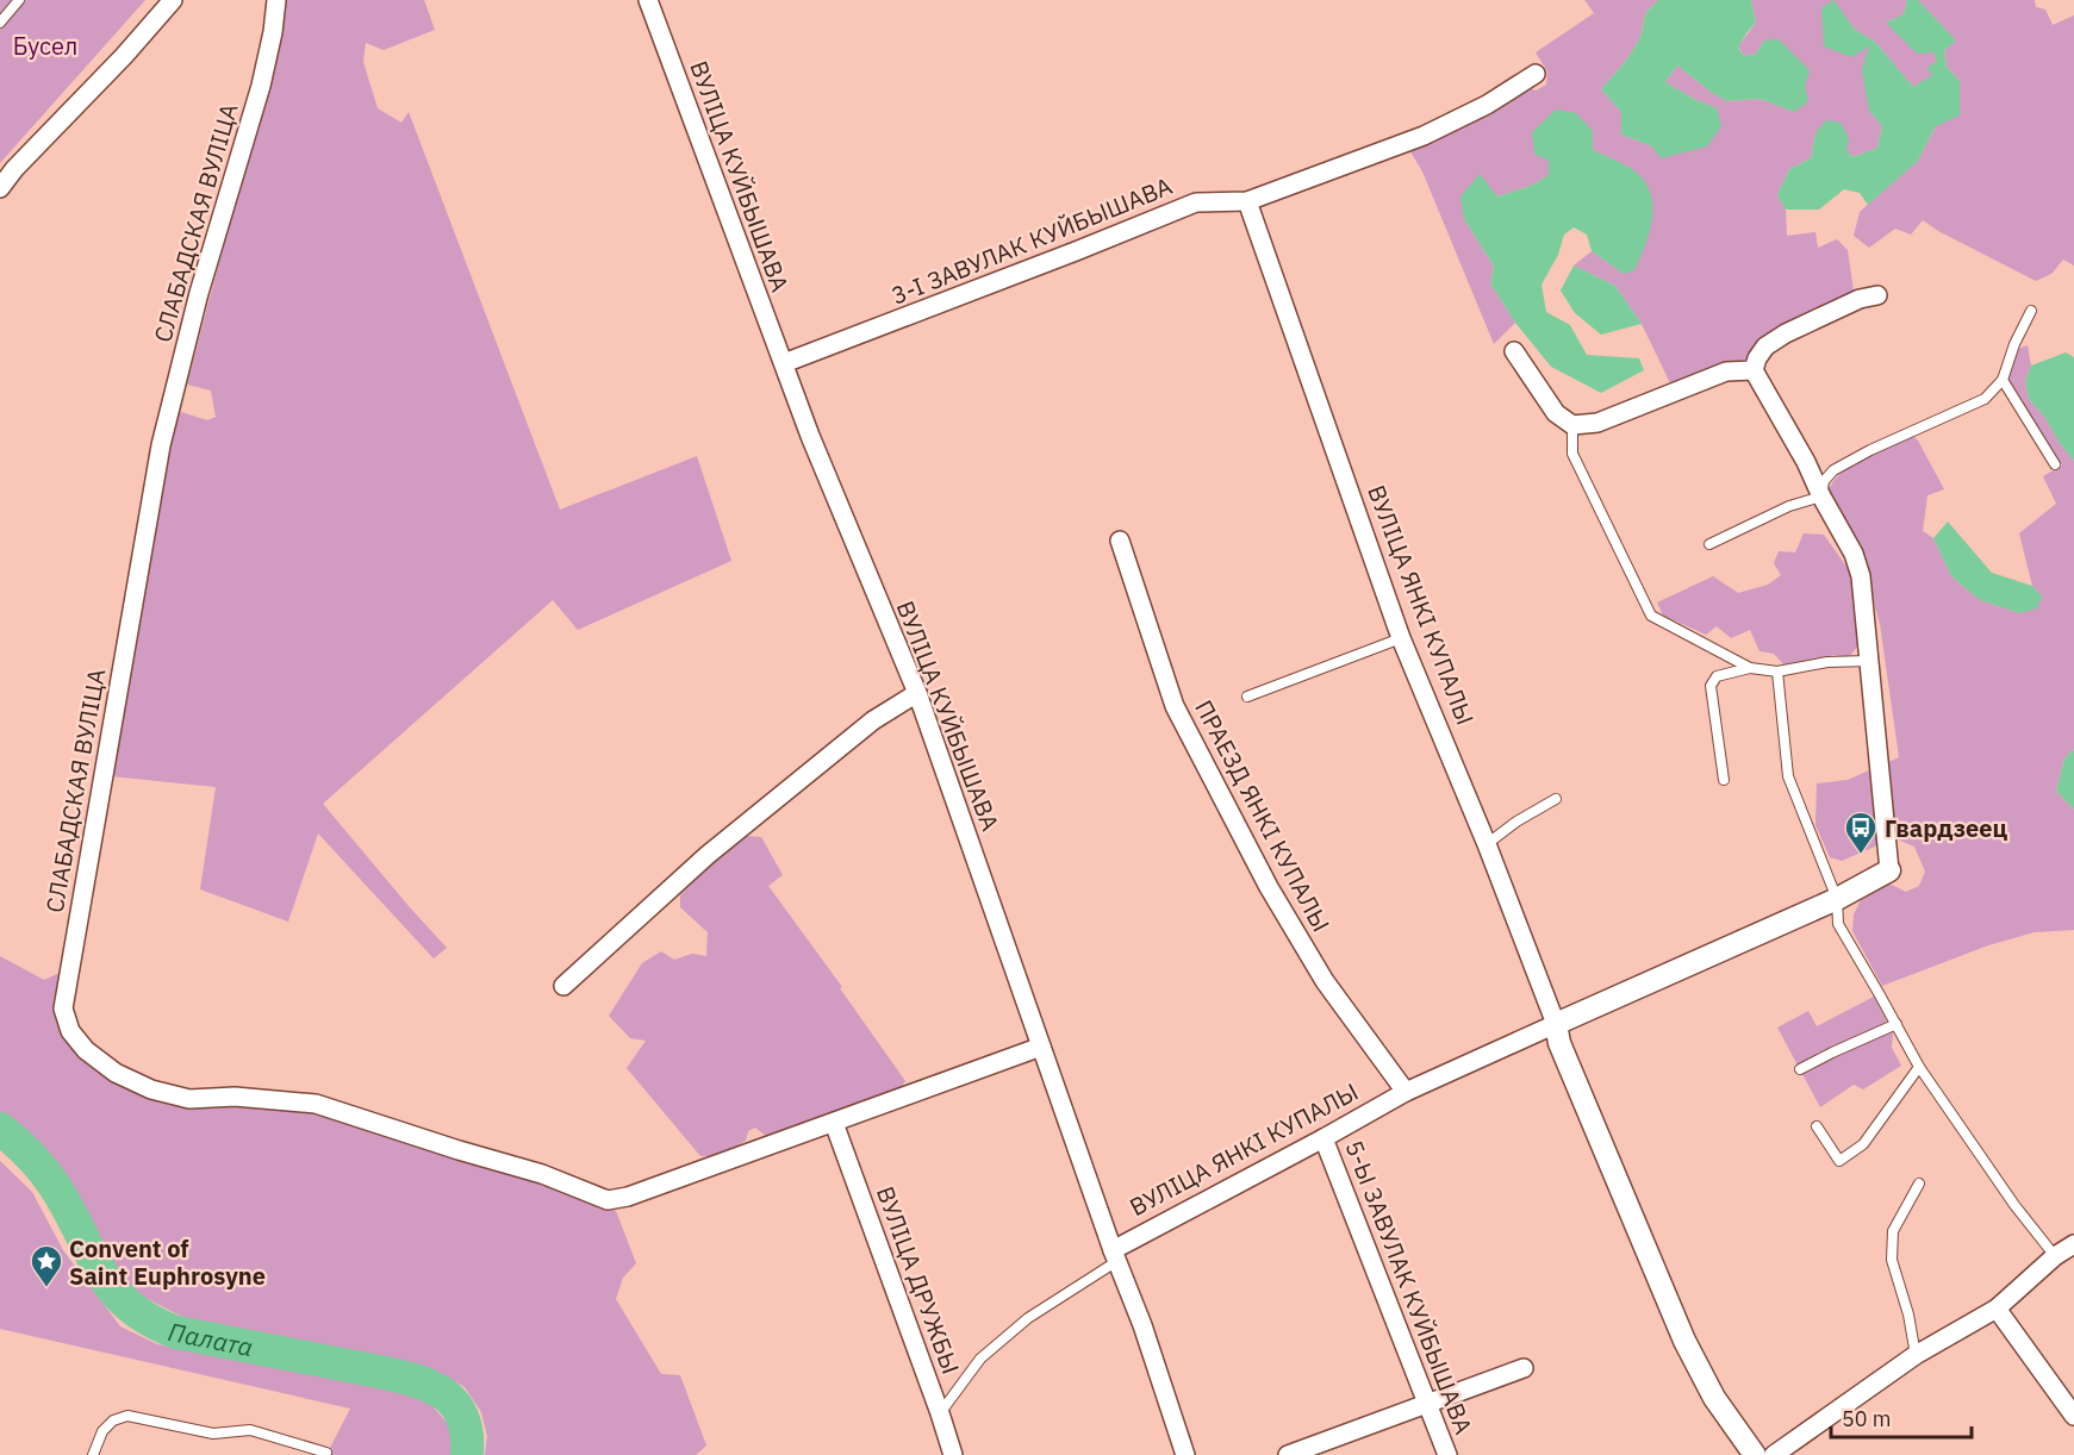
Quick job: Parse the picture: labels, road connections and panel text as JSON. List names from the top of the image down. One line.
{"streets":{"street":["ВУЛІЦА КУЙБЫШАВА","СЛАБАДСКАЯ ВУЛІЦА","3-І ЗАВУЛАК КУЙБЫШАВА","ВУЛІЦА ЯНКІ КУПАЛЫ","ПРАЕЗД ЯНКІ КУПАЛЫ","ВУЛІЦА ДРУЖБЫ","5-Ы ЗАВУЛАК КУЙБЫШАВА"]},"crossings":[["ВУЛІЦА КУЙБЫШАВА","3-І ЗАВУЛАК КУЙБЫШАВА"],["ВУЛІЦА КУЙБЫШАВА","ВУЛІЦА ЯНКІ КУПАЛЫ"],["СЛАБАДСКАЯ ВУЛІЦА","ВУЛІЦА ДРУЖБЫ"],["3-І ЗАВУЛАК КУЙБЫШАВА","ВУЛІЦА ЯНКІ КУПАЛЫ"],["ВУЛІЦА ЯНКІ КУПАЛЫ","ПРАЕЗД ЯНКІ КУПАЛЫ"],["ВУЛІЦА ЯНКІ КУПАЛЫ","5-Ы ЗАВУЛАК КУЙБЫШАВА"]],"water":["Палата"],"parks":["Бусел"],"places":{"bus stop":["Гвардзеец"],"place":["Convent of Saint Euphrosyne"]},"scale_bar":"50 m"}
